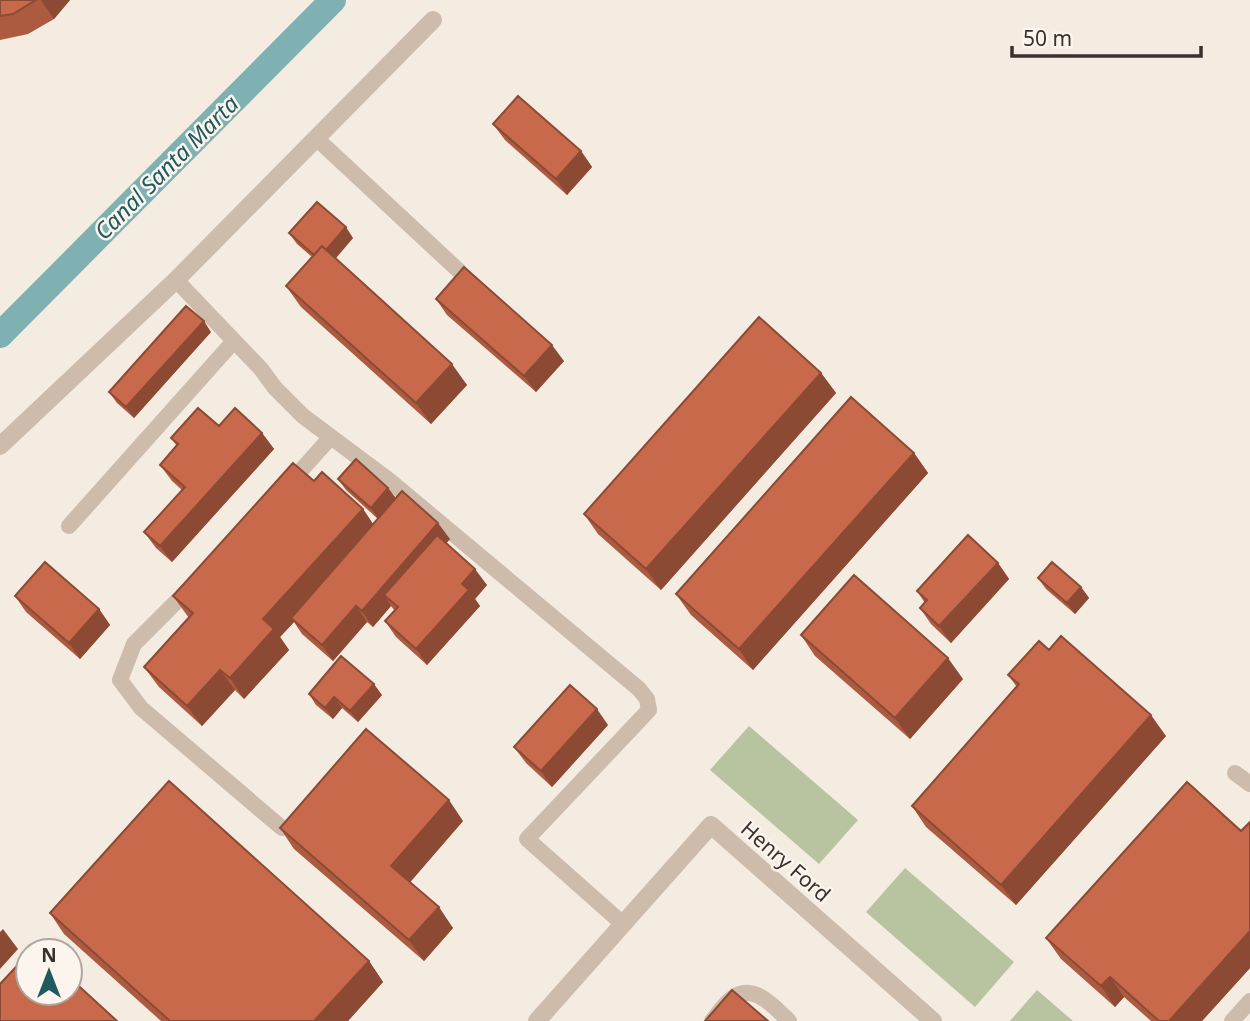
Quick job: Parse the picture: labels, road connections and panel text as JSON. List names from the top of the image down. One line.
{"streets":{"street":["Henry Ford"]},"water":["Canal Santa Marta"],"scale_bar":"50 m","north":"top"}
